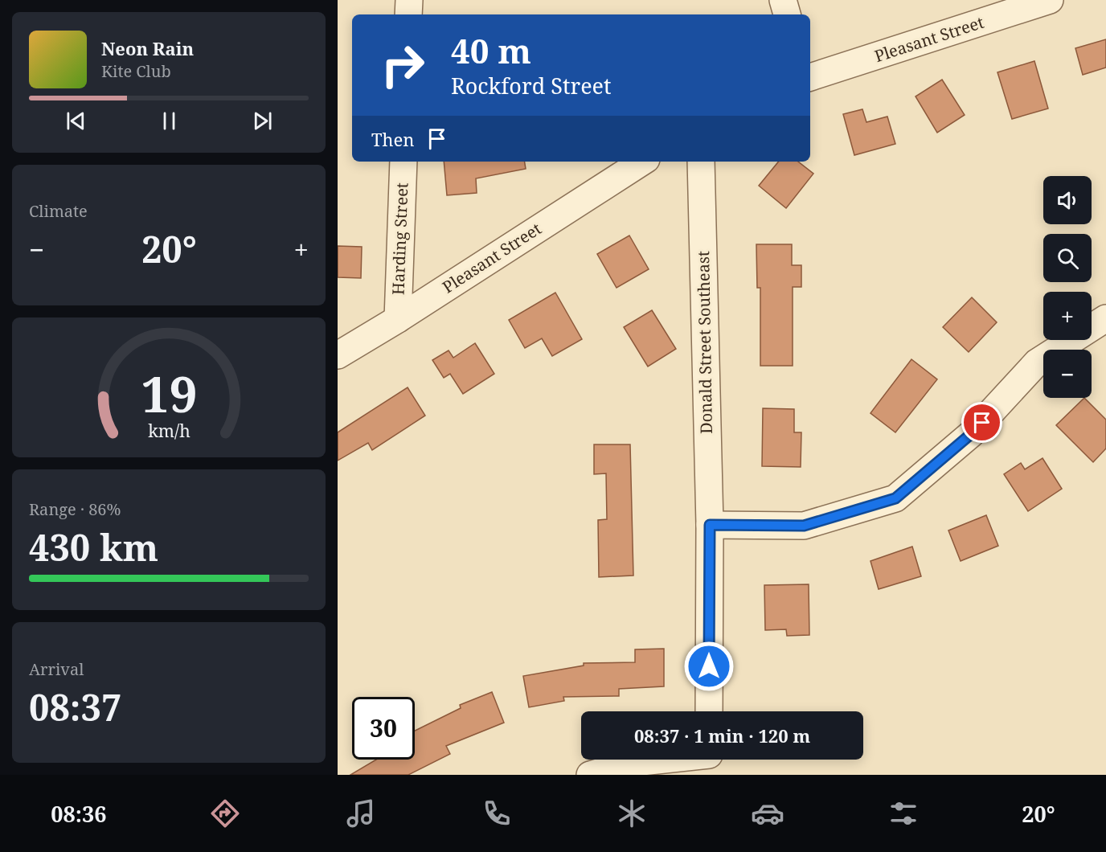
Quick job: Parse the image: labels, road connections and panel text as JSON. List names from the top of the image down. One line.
{"streets":{"street":["Pleasant Street","Harding Street","Donald Street Southeast"]},"crossings":[["Pleasant Street","Harding Street"]],"page":{"turn":["40 m","Rockford Street"],"song":["Neon Rain","Kite Club"],"then":"Then","tile":["Climate",["Range · 86%","430 km"],["Arrival","08:37"]],"map_buttons":["+","−"],"heat":["−","20°","+"],"limit":"30","trip":"08:37 · 1 min · 120 m","tabs":["08:36","20°"],"gauge":["19","km/h"]}}
